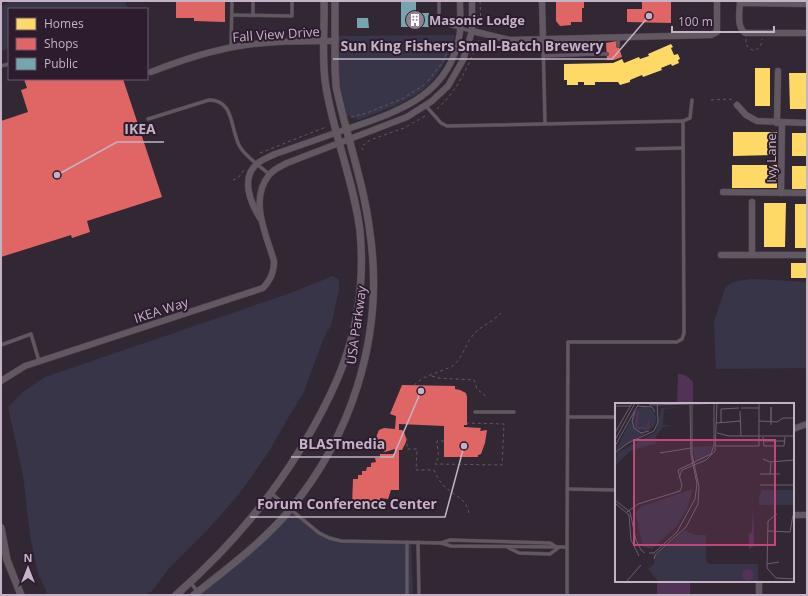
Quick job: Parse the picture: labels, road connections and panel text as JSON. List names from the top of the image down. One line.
{"streets":{"street":["Fall View Drive","Ivy Lane","IKEA Way","USA Parkway"]},"crossings":[["Fall View Drive","USA Parkway"]],"places":{"other":["Sun King Fishers Small-Batch Brewery","IKEA","BLASTmedia","Forum Conference Center"],"building":["Masonic Lodge"]},"legend":["Homes","Shops","Public"],"scale_bar":"100 m","north":"top"}
